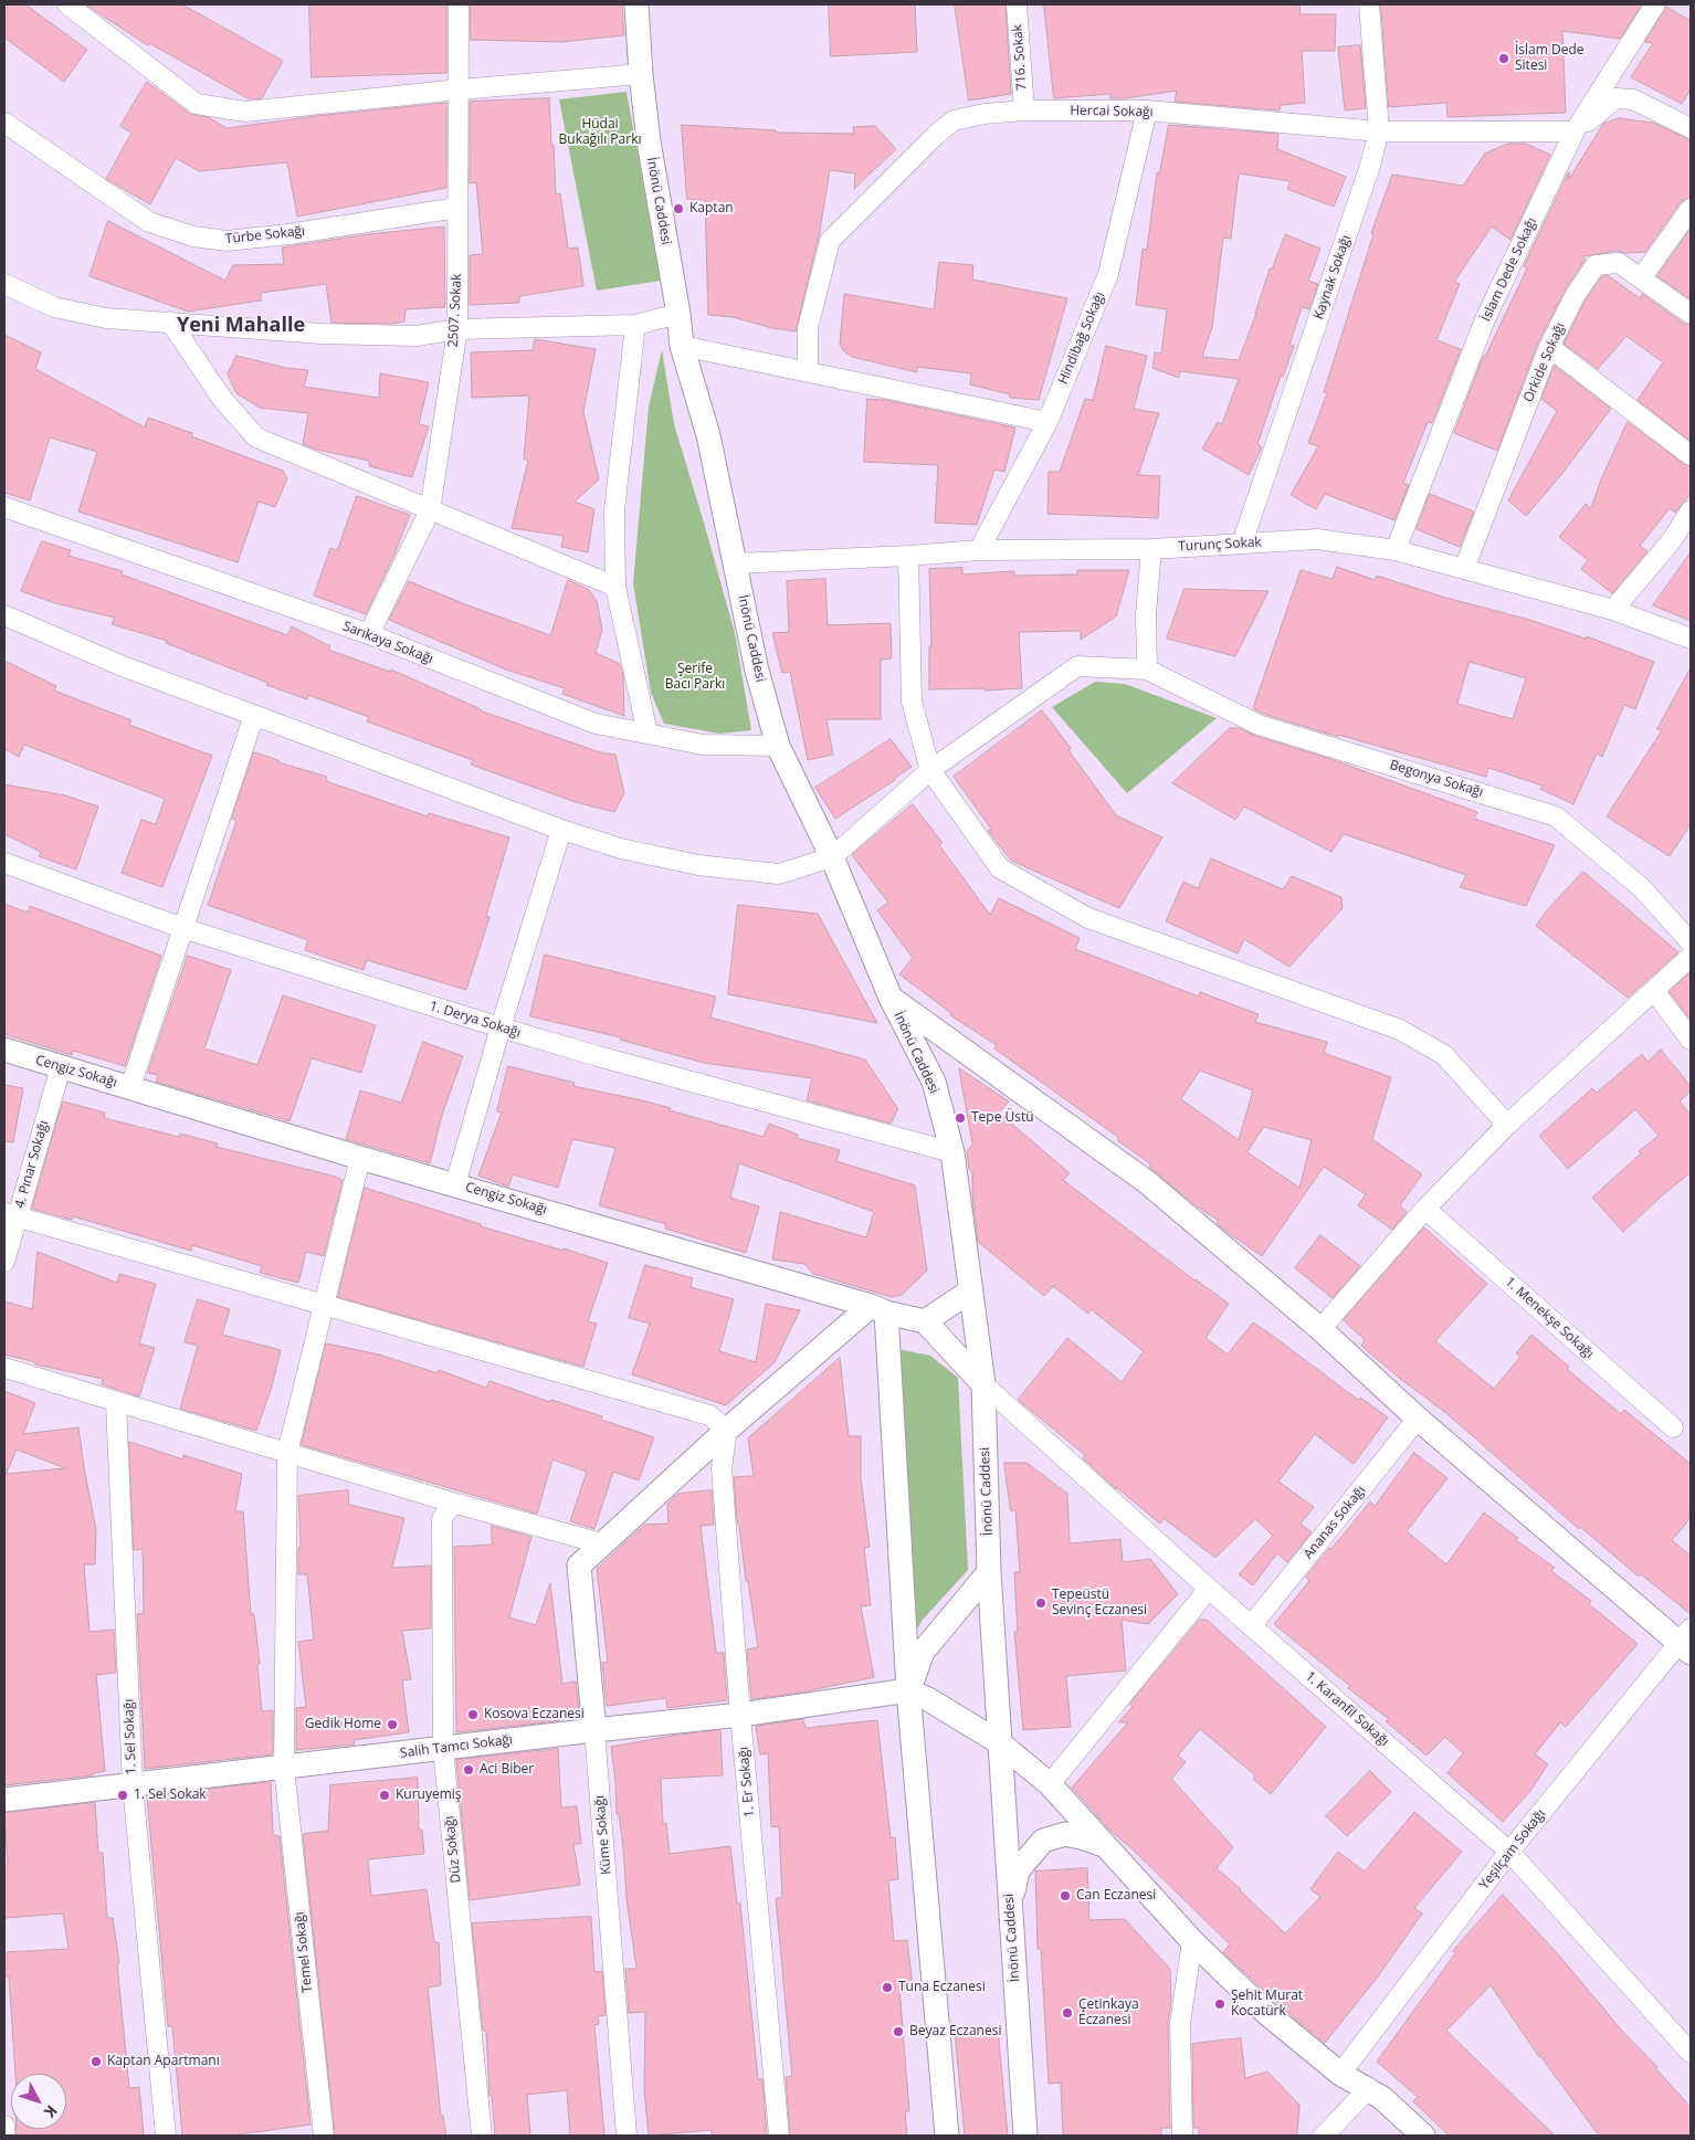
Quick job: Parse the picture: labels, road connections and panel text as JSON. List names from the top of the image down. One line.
{"streets":{"street":["716. Sokak","Hercai Sokağı","İnönü Caddesi","Türbe Sokağı","İslam Dede Sokağı","Kaynak Sokağı","2507. Sokak","Hindibağ Sokağı","Orkide Sokağı","Turunç Sokak","Sarıkaya Sokağı","Begonya Sokağı","1. Derya Sokağı","Cengiz Sokağı","4. Pınar Sokağı","1. Menekşe Sokağı","Ananas Sokağı","1. Karanfil Sokağı","1. Sel Sokağı","Salih Tamcı Sokağı","1. Er Sokağı","Küme Sokağı","Düz Sokağı","Yeşilçam Sokağı","Temel Sokağı"]},"crossings":[["716. Sokak","Hercai Sokağı"],["Hercai Sokağı","İslam Dede Sokağı"],["Hercai Sokağı","Kaynak Sokağı"],["Hercai Sokağı","Hindibağ Sokağı"],["İnönü Caddesi","Turunç Sokak"],["İnönü Caddesi","Sarıkaya Sokağı"],["İnönü Caddesi","1. Derya Sokağı"],["İnönü Caddesi","1. Karanfil Sokağı"],["Türbe Sokağı","2507. Sokak"],["İslam Dede Sokağı","Turunç Sokak"],["Kaynak Sokağı","Turunç Sokak"],["2507. Sokak","Sarıkaya Sokağı"],["Hindibağ Sokağı","Turunç Sokak"],["Orkide Sokağı","Turunç Sokak"],["Cengiz Sokağı","4. Pınar Sokağı"],["Cengiz Sokağı","Temel Sokağı"],["Ananas Sokağı","1. Karanfil Sokağı"],["1. Karanfil Sokağı","Yeşilçam Sokağı"],["1. Sel Sokağı","Salih Tamcı Sokağı"],["Salih Tamcı Sokağı","1. Er Sokağı"],["Salih Tamcı Sokağı","Küme Sokağı"],["Salih Tamcı Sokağı","Düz Sokağı"],["Salih Tamcı Sokağı","Temel Sokağı"]],"districts":["Yeni Mahalle"],"parks":["Hüdai Bukağılı Parkı","Şerife Bacı Parkı"],"places":["İslam Dede Sitesi","Kaptan","Tepe Üstü","Tepeüstü Sevinç Eczanesi","Kosova Eczanesi","Gedik Home","Aci Biber","1. Sel Sokak","Kuruyemiş","Can Eczanesi","Tuna Eczanesi","Şehit Murat Kocatürk","Çetinkaya Eczanesi","Beyaz Eczanesi","Kaptan Apartmanı"],"north":"bottom right"}
